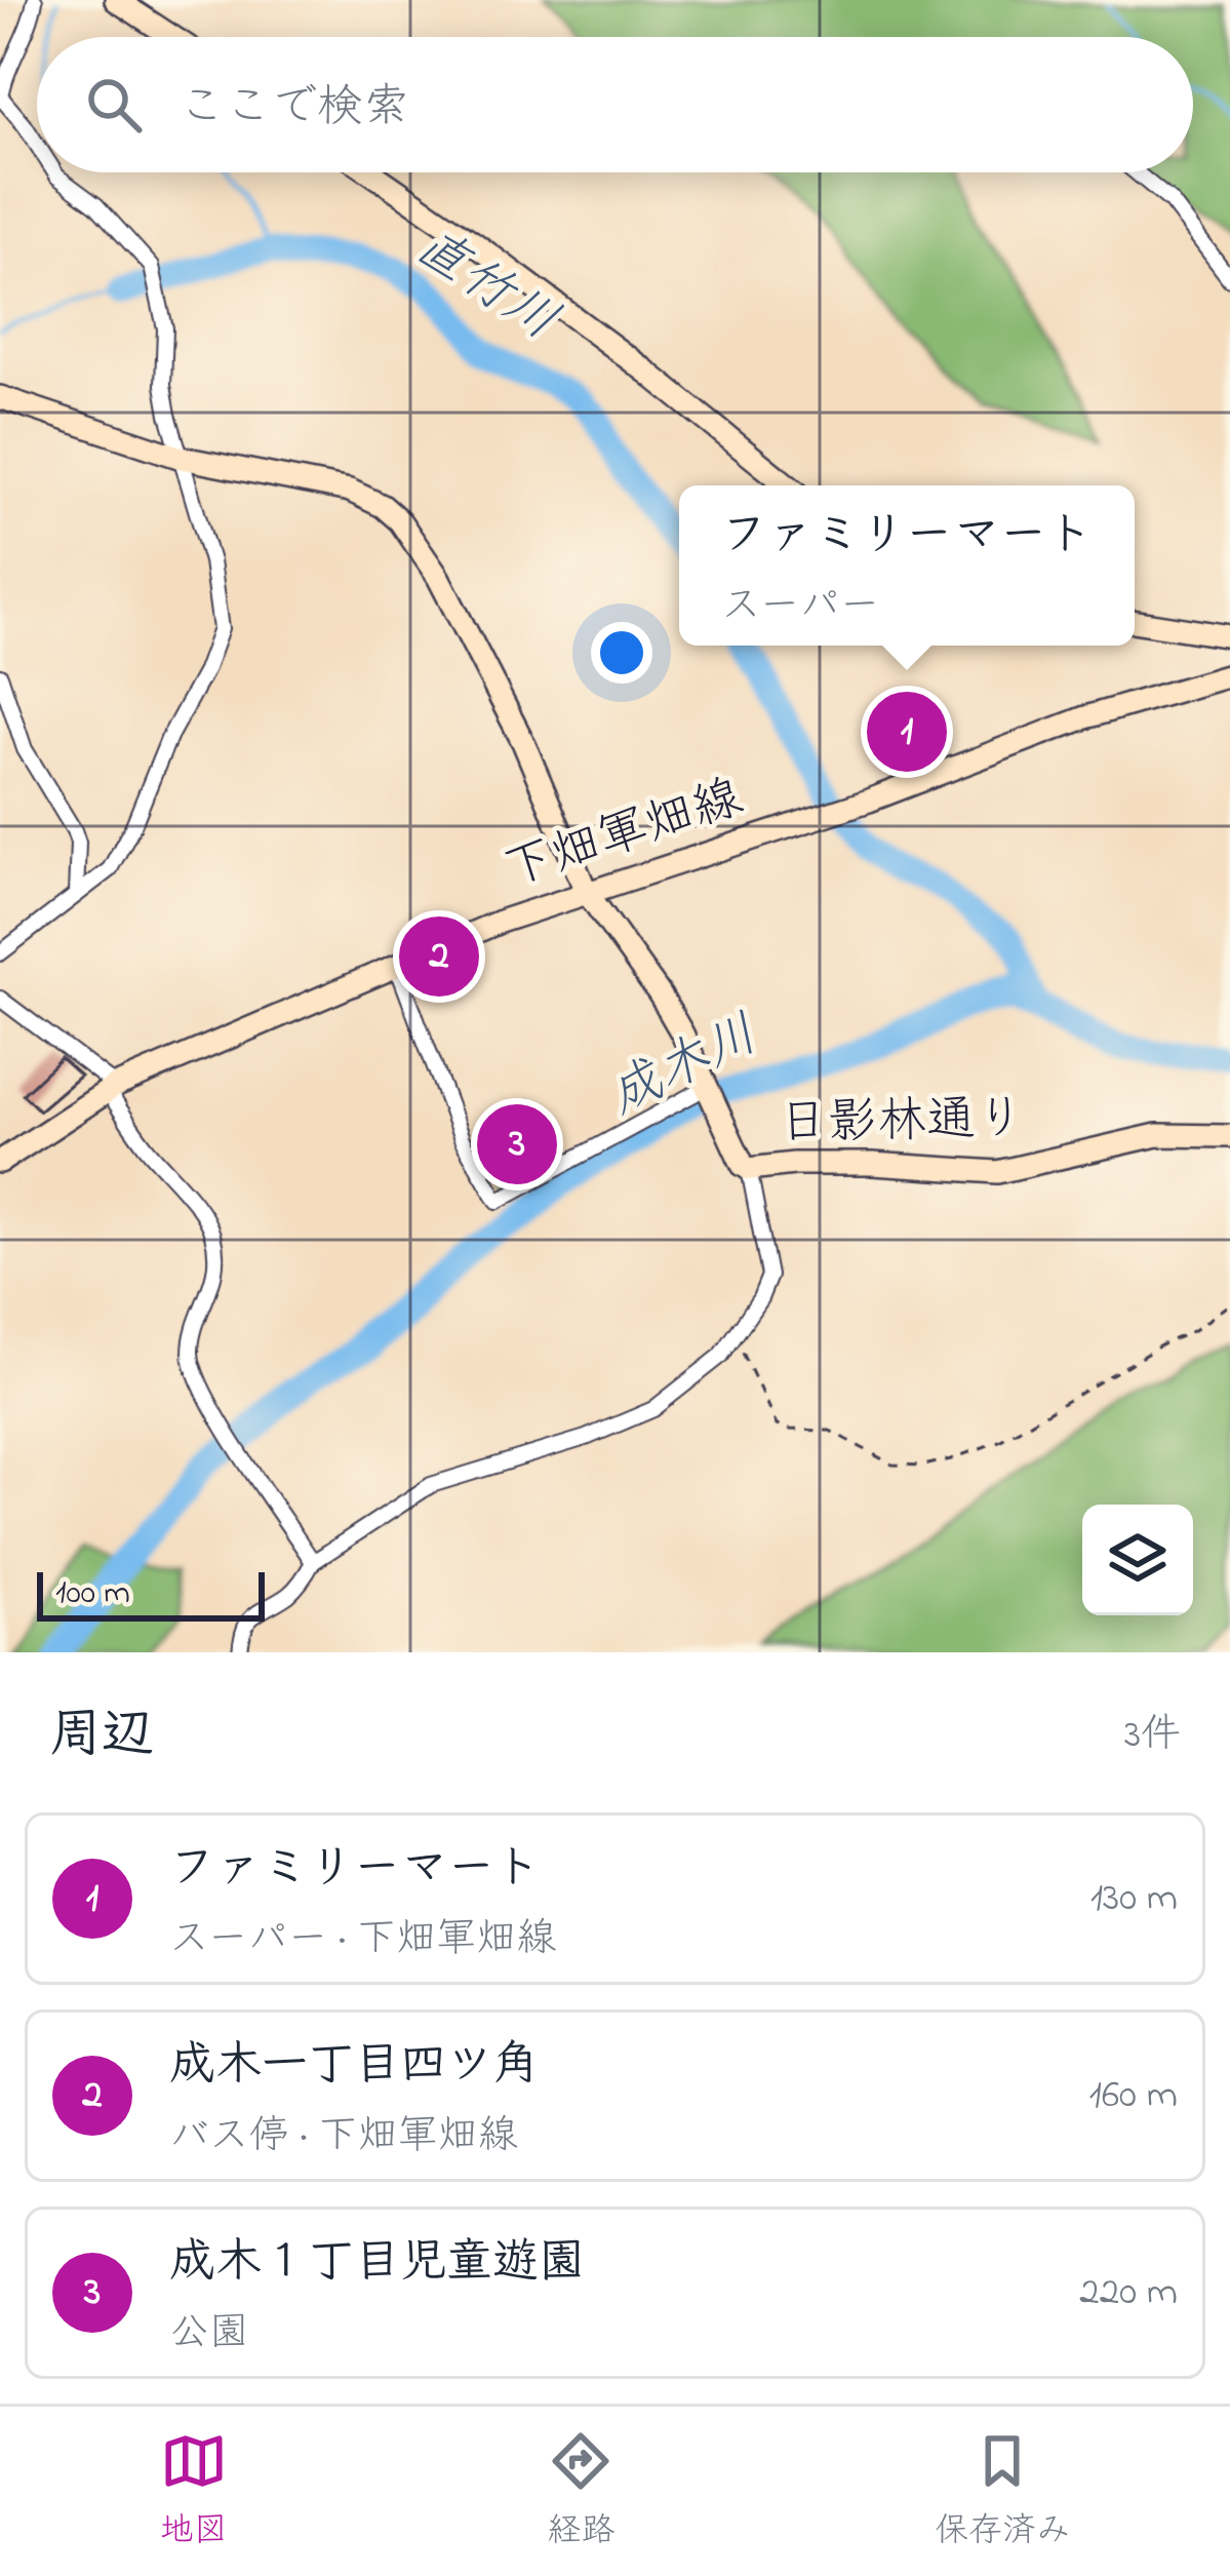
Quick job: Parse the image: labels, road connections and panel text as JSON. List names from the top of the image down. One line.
{"streets":{"main road":["下畑軍畑線","日影林通り"]},"crossings":[["下畑軍畑線","日影林通り"]],"water":["直竹川","成木川"],"scale_bar":"100 m","page":{"search":"ここで検索","popup":["ファミリーマート","スーパー"],"pins":["1","2","3"],"scale":"100 m","heading":["周辺","3件"],"list":[{"mark":"1","name":"ファミリーマート","note":"スーパー · 下畑軍畑線","value":"130 m"},{"mark":"2","name":"成木一丁目四ツ角","note":"バス停 · 下畑軍畑線","value":"160 m"},{"mark":"3","name":"成木１丁目児童遊園","note":"公園","value":"220 m"}],"nav":["地図","経路","保存済み"]}}
